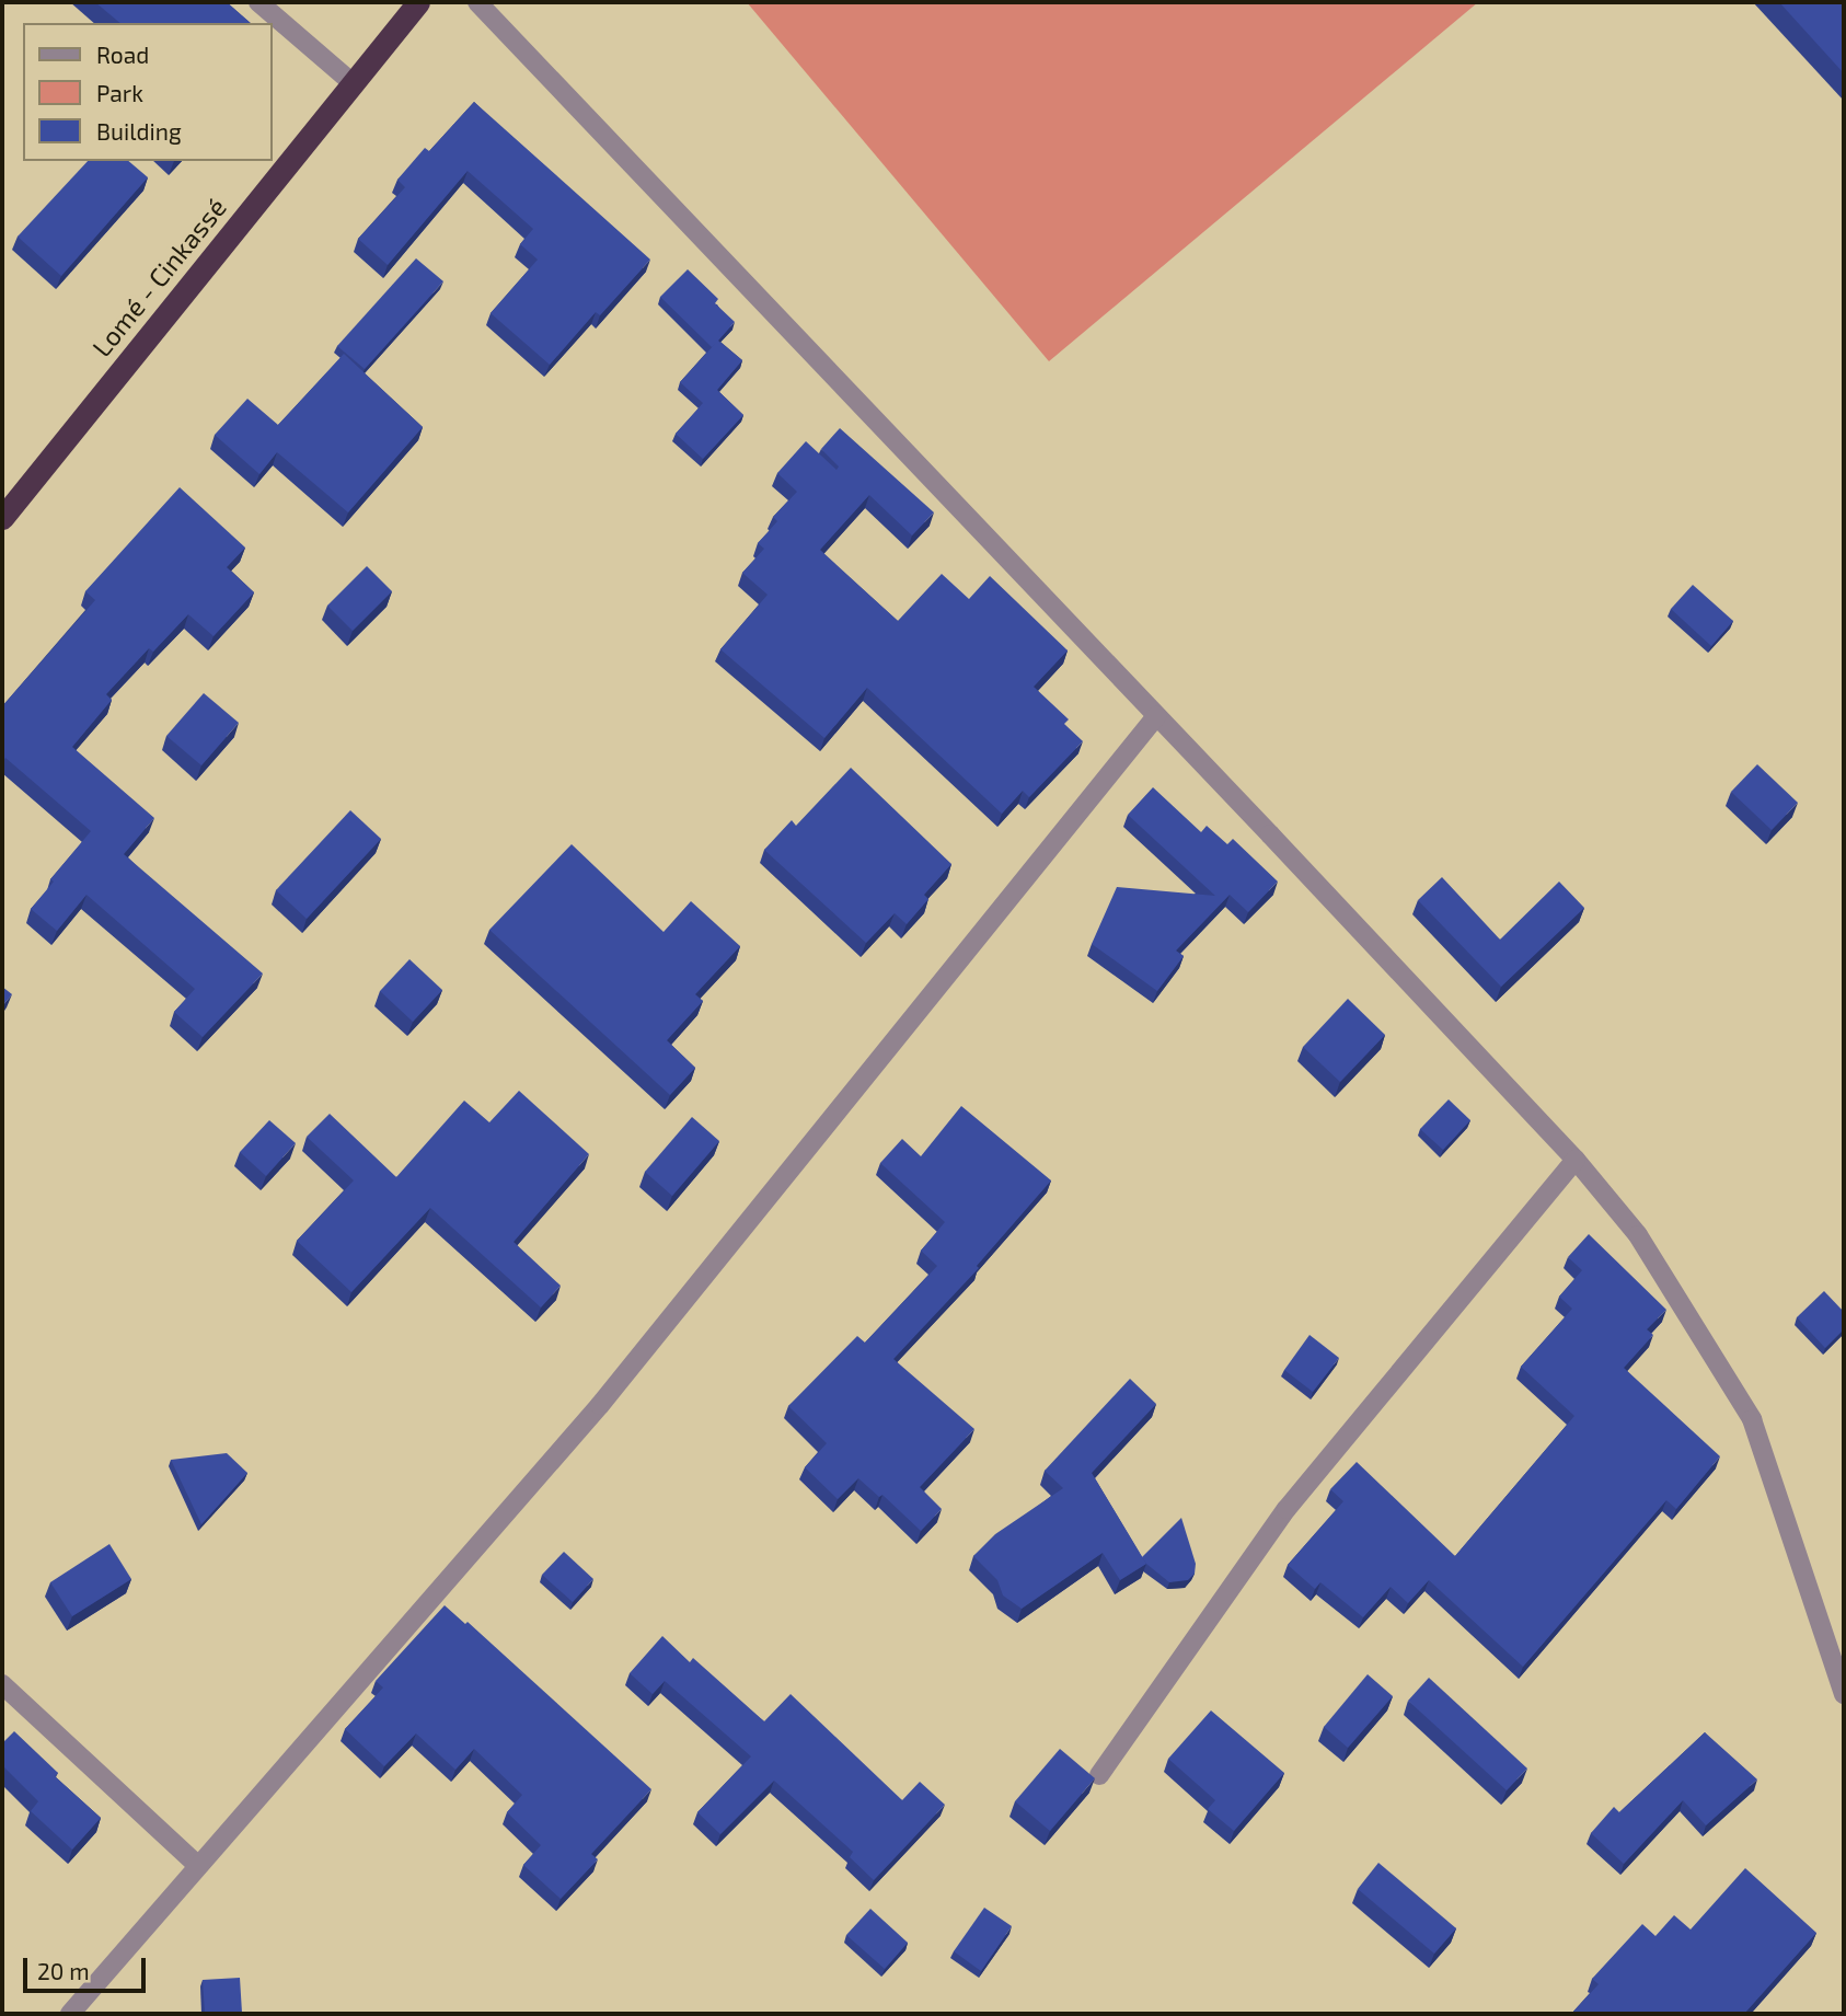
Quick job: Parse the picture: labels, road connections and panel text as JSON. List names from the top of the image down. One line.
{"streets":{"highway":["Lomé - Cinkassé"]},"legend":["Road","Park","Building"],"scale_bar":"20 m"}
